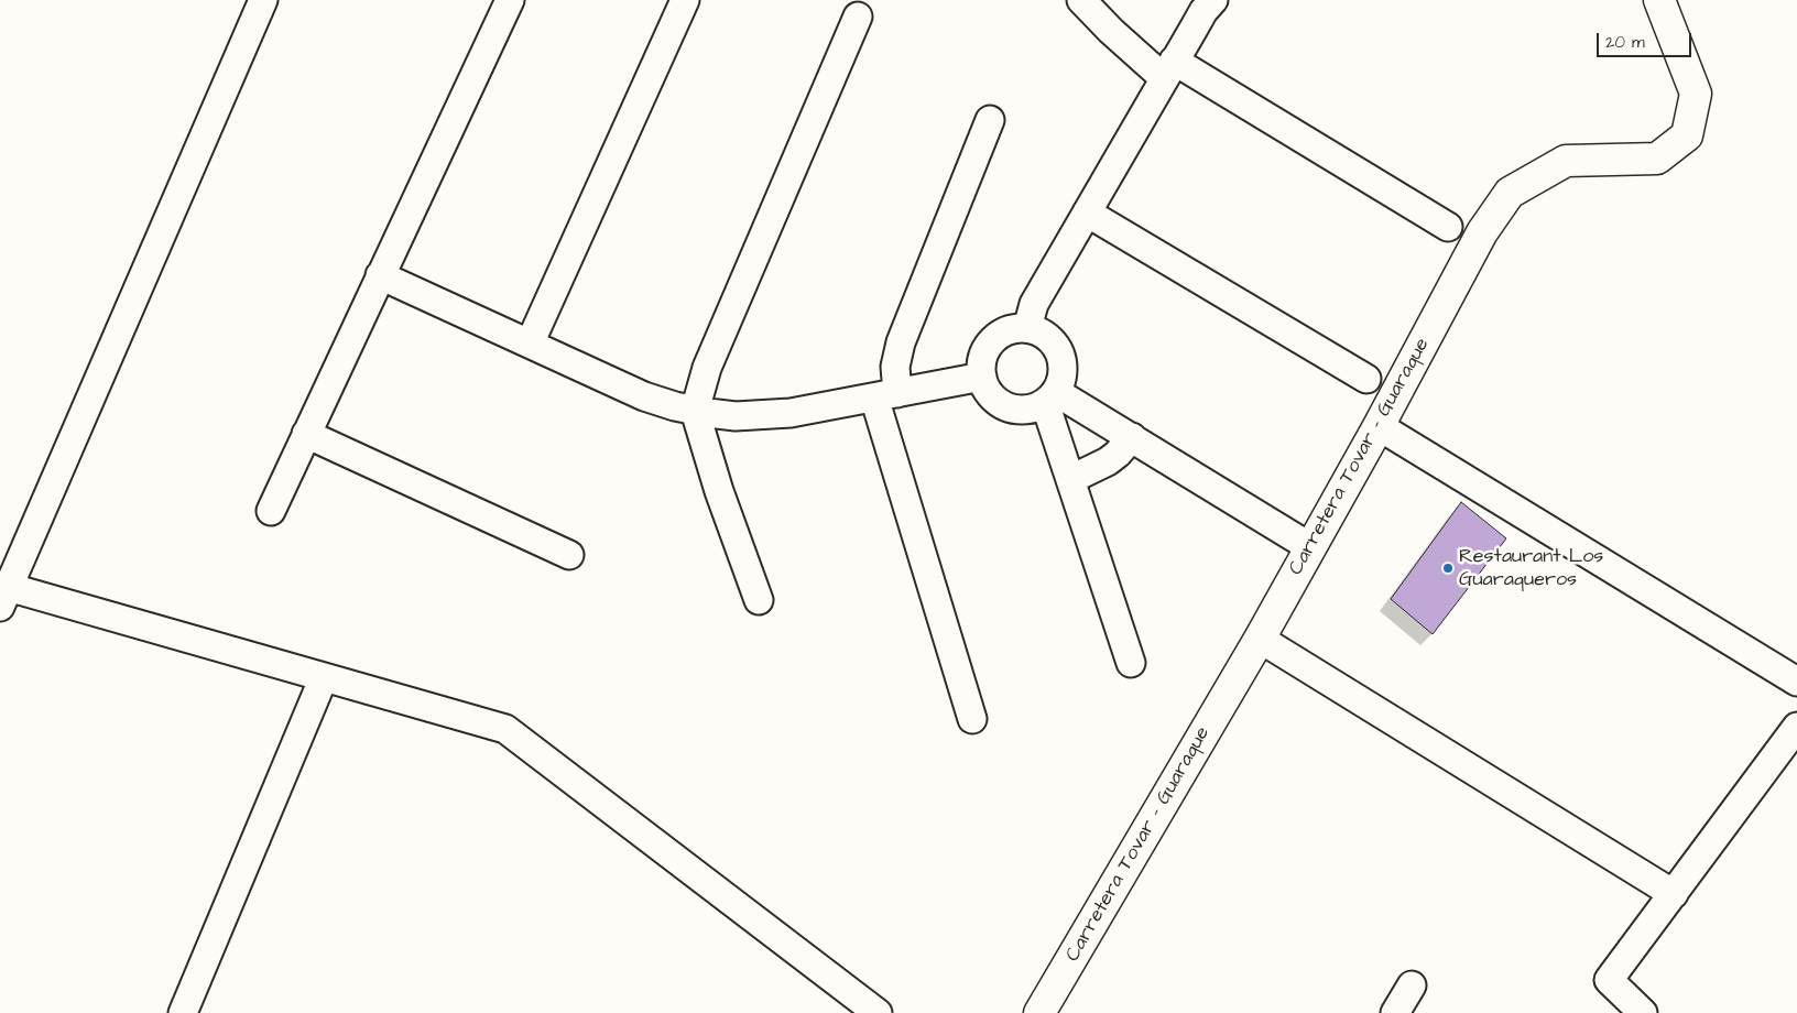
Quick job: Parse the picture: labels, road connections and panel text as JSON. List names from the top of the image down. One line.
{"streets":{"street":["Carretera Tovar - Guaraque"]},"places":["Restaurant Los Guaraqueros"],"scale_bar":"20 m"}
